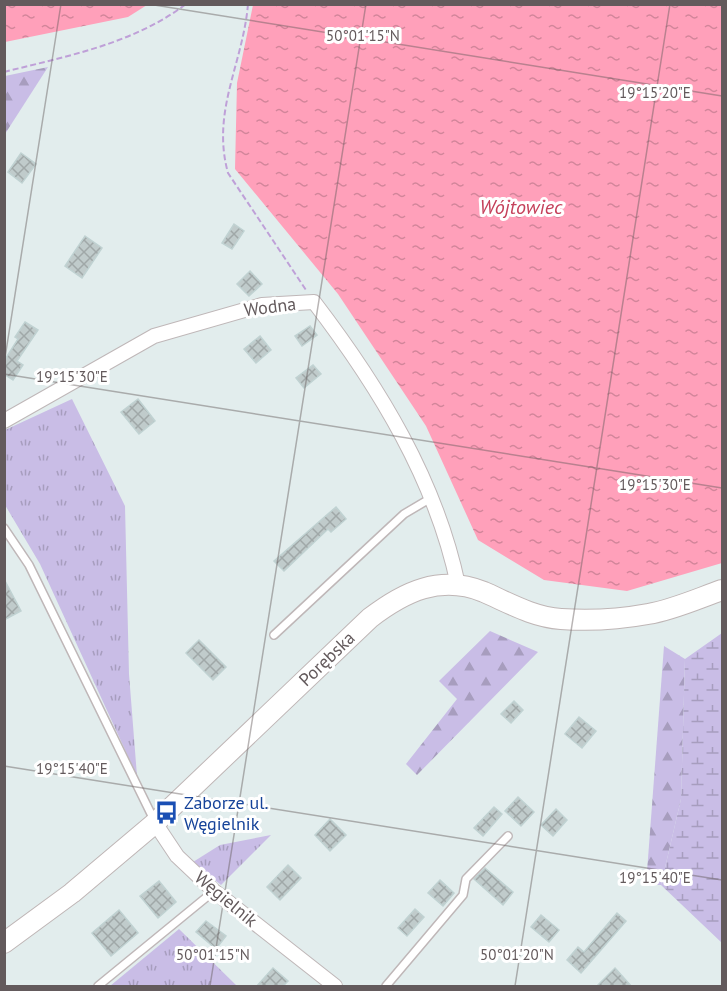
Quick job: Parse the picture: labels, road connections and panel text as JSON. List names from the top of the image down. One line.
{"streets":{"street":["Wodna","Porębska","Węgielnik"]},"crossings":[["Wodna","Porębska"],["Porębska","Węgielnik"]],"water":["Wójtowiec"],"places":{"bus stop":["Zaborze ul. Węgielnik"]},"coordinates":["50°01'15\"N","19°15'20\"E","19°15'30\"E","19°15'40\"E","50°01'20\"N"]}
